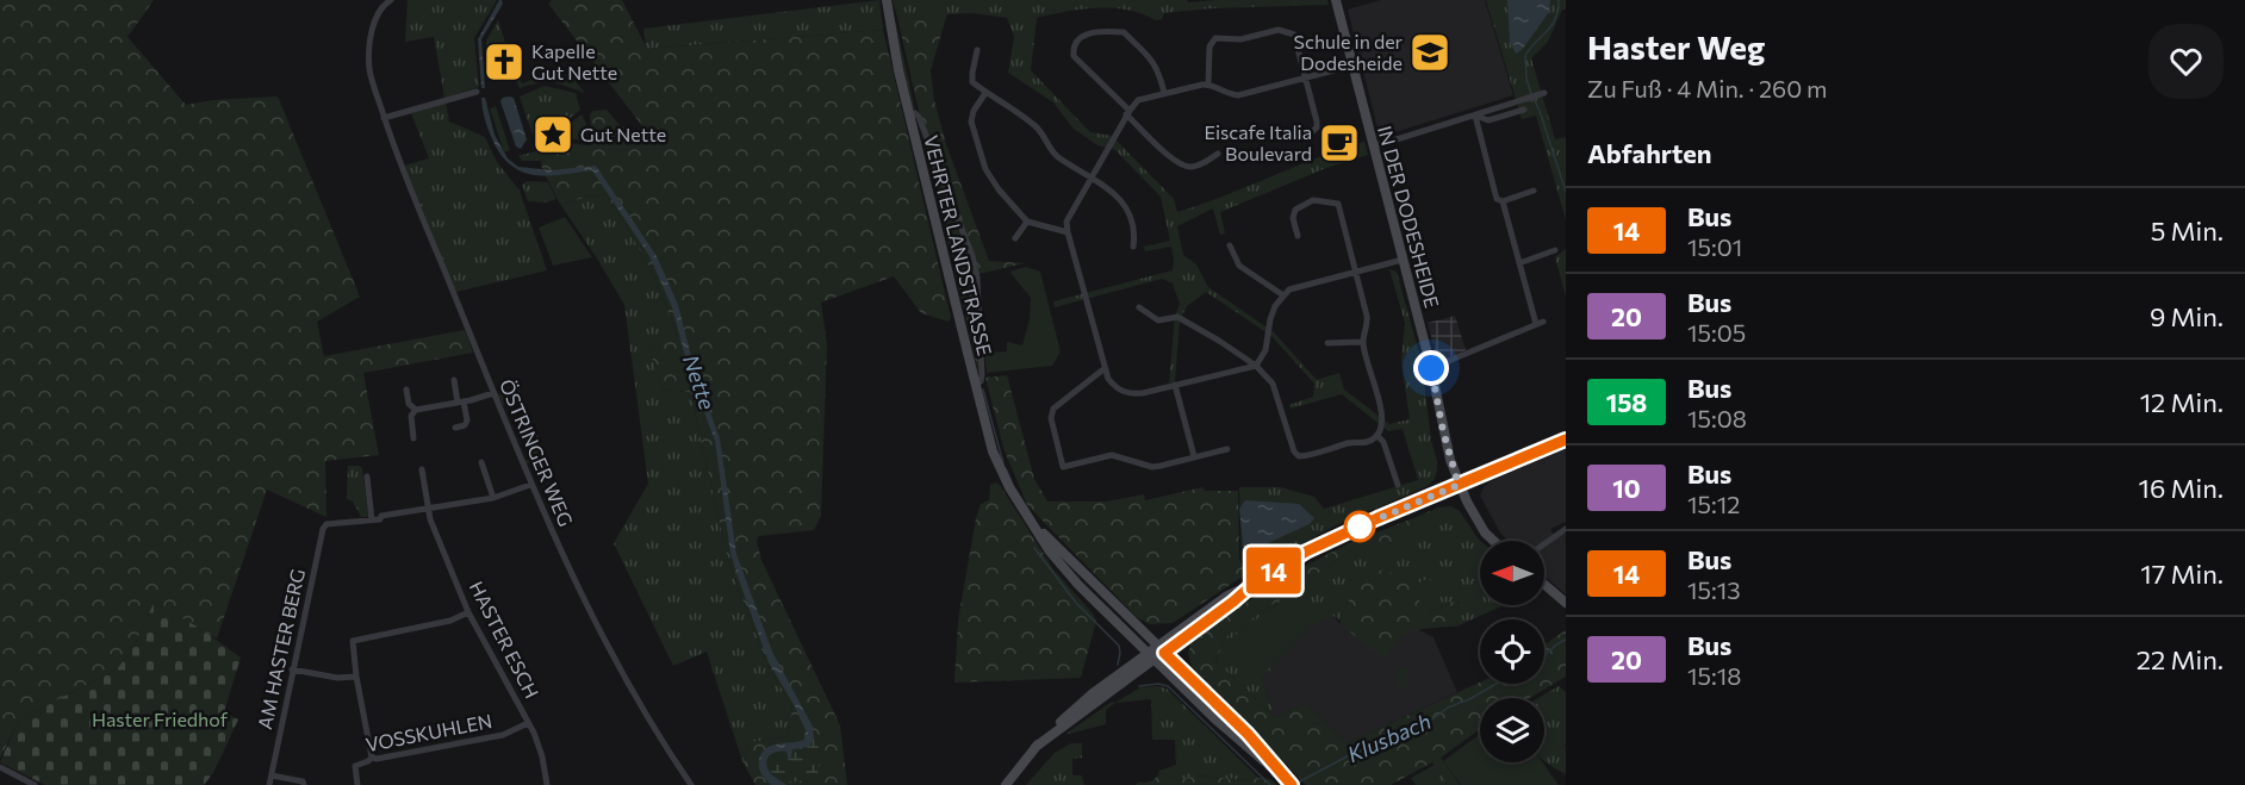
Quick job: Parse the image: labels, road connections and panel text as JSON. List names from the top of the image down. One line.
{"streets":{"street":["IN DER DODESHEIDE","VEHRTER LANDSTRASSE","ÖSTRINGER WEG","HASTER ESCH","AM HASTER BERG","VOSSKUHLEN"]},"crossings":[["HASTER ESCH","VOSSKUHLEN"]],"water":["Nette","Klusbach"],"parks":["Haster Friedhof"],"places":{"school or university":["Schule in der Dodesheide"],"church":["Kapelle Gut Nette"],"place":["Gut Nette"],"cafe":["Eiscafe Italia Boulevard"]},"lines":["bus line 14"],"north":"left","page":{"on_map":"14","heading":[["Haster Weg","Zu Fuß · 4 Min. · 260 m"],"Abfahrten"],"list":[{"mark":"14","name":"Bus","note":"15:01","value":"5 Min."},{"mark":"20","name":"Bus","note":"15:05","value":"9 Min."},{"mark":"158","name":"Bus","note":"15:08","value":"12 Min."},{"mark":"10","name":"Bus","note":"15:12","value":"16 Min."},{"mark":"14","name":"Bus","note":"15:13","value":"17 Min."},{"mark":"20","name":"Bus","note":"15:18","value":"22 Min."}]}}
